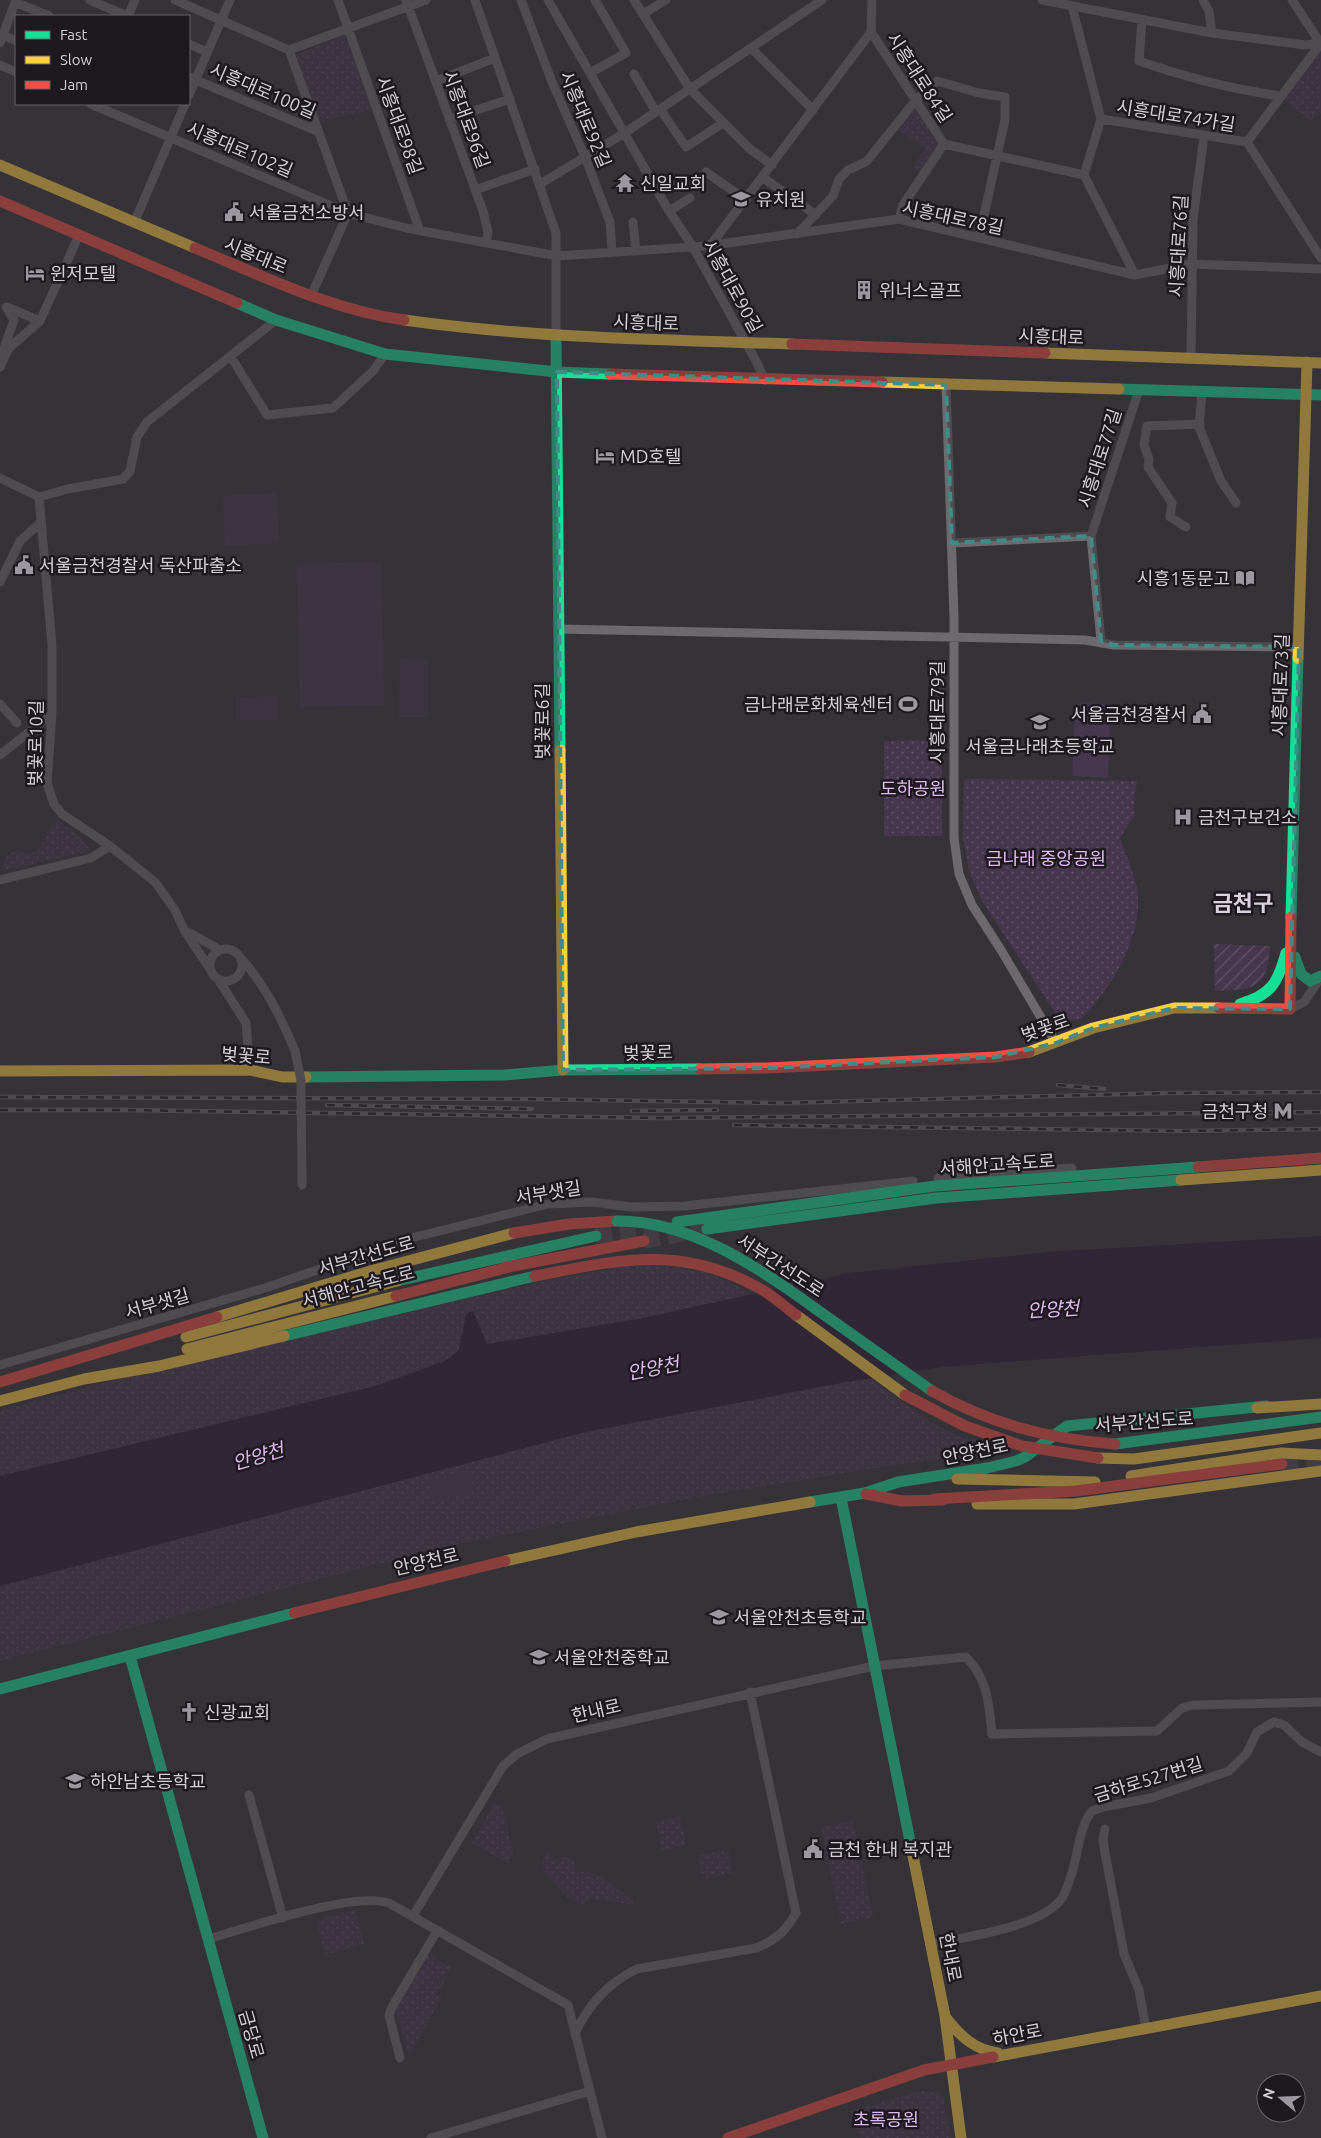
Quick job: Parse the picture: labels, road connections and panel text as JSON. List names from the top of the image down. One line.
{"streets":{"main road":["시흥대로","시흥대로73길","벚꽃로6길","벚꽃로","서해안고속도로","서부간선도로","안양천로","한내로","금당로","하안로"],"street":["시흥대로84길","시흥대로100길","시흥대로74가길","시흥대로96길","시흥대로92길","시흥대로98길","시흥대로102길","시흥대로78길","시흥대로76길","시흥대로90길","시흥대로77길","시흥대로79길","벚꽃로10길","서부샛길","금하로527번길"]},"crossings":[["시흥대로84길","시흥대로78길"],["시흥대로100길","시흥대로102길"],["시흥대로74가길","시흥대로76길"],["시흥대로78길","시흥대로76길"],["시흥대로76길","시흥대로"],["시흥대로","시흥대로90길"],["시흥대로","시흥대로73길"],["시흥대로","벚꽃로6길"],["시흥대로77길","시흥대로79길"],["시흥대로73길","벚꽃로"],["시흥대로79길","벚꽃로"],["벚꽃로6길","벚꽃로"],["벚꽃로10길","벚꽃로"],["서해안고속도로","서부간선도로"],["안양천로","한내로"],["안양천로","금당로"],["한내로","금하로527번길"],["한내로","하안로"]],"districts":["금천구"],"water":["안양천"],"parks":["도하공원","금나래 중앙공원","초록공원"],"places":{"temple":["신일교회"],"school or university":["유치원","서울금나래초등학교","서울안천초등학교","서울안천중학교","하안남초등학교"],"public building":["서울금천소방서","서울금천경찰서 독산파출소","서울금천경찰서","금천 한내 복지관"],"hotel":["윈저모텔","MD호텔"],"building":["위너스골프"],"library":["시흥1동문고"],"sports":["금나래문화체육센터"],"hospital":["금천구보건소"],"metro station":["금천구청"],"church":["신광교회"]},"legend":["Fast","Slow","Jam"],"north":"left"}
